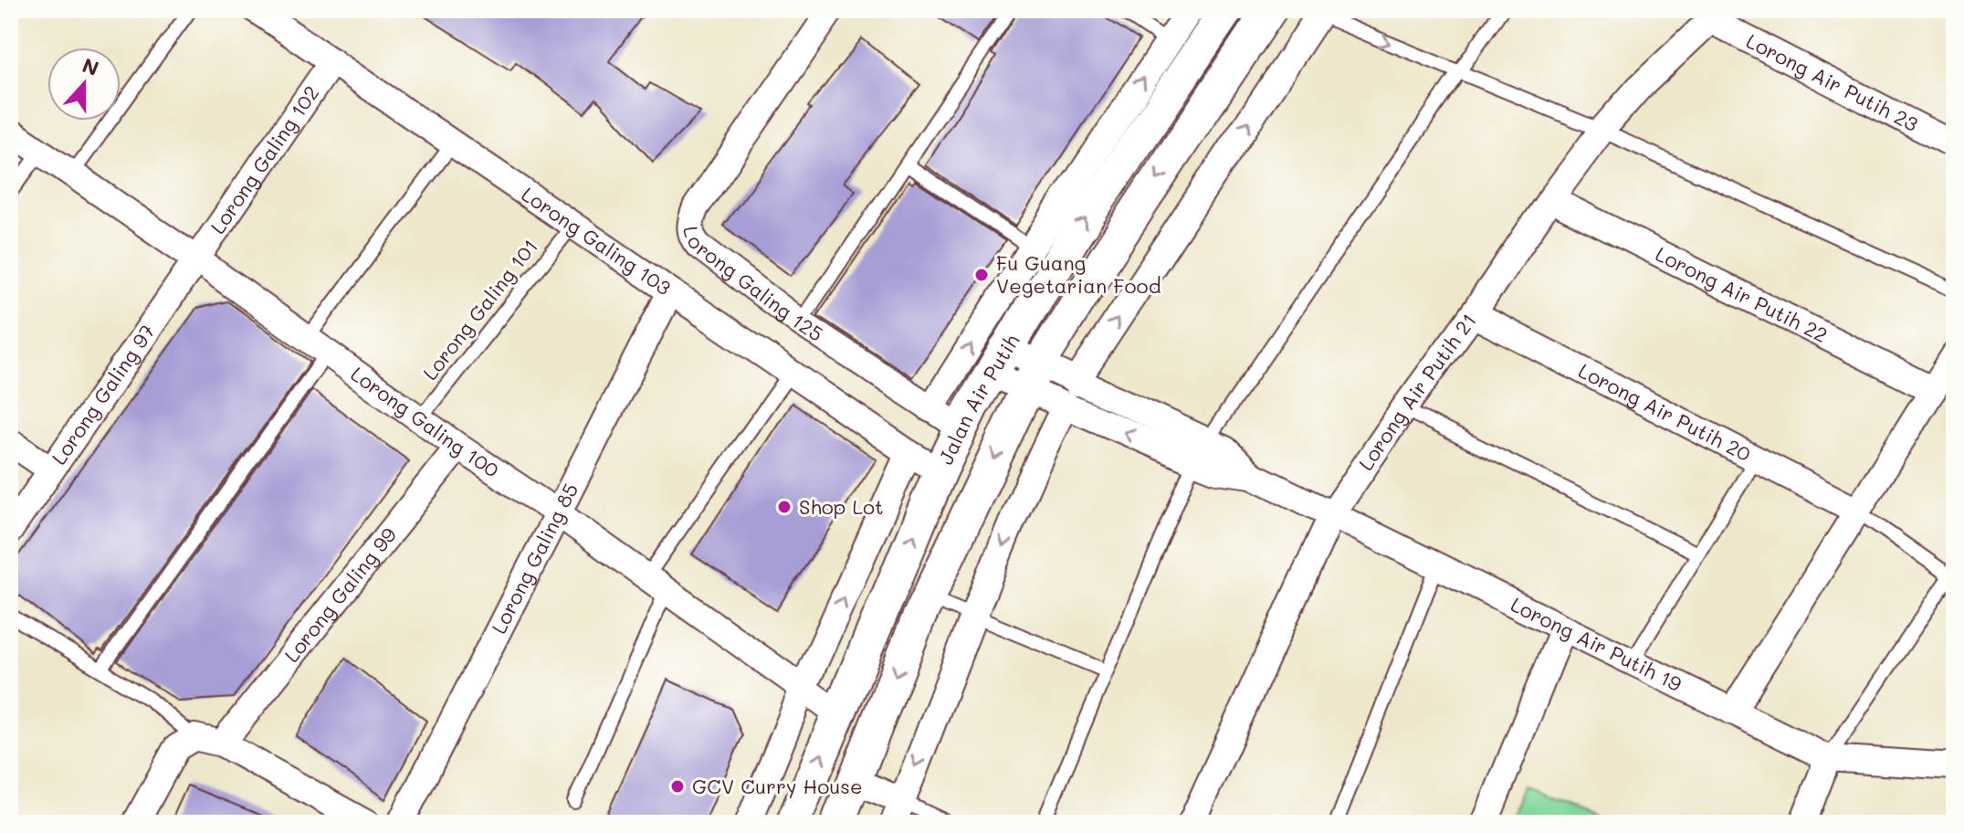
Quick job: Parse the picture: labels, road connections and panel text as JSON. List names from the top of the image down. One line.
{"streets":{"street":["Lorong Air Putih 23","Lorong Galing 102","Lorong Galing 103","Lorong Galing 125","Lorong Air Putih 22","Lorong Air Putih 21","Lorong Galing 97","Jalan Air Putih","Lorong Air Putih 20","Lorong Galing 100","Lorong Galing 85","Lorong Galing 99","Lorong Air Putih 19"],"lane":["Lorong Galing 101"]},"crossings":[["Lorong Air Putih 23","Lorong Air Putih 21"],["Lorong Galing 102","Lorong Galing 103"],["Lorong Galing 102","Lorong Galing 97"],["Lorong Galing 102","Lorong Galing 100"],["Lorong Galing 103","Lorong Galing 101"],["Lorong Galing 103","Jalan Air Putih"],["Lorong Galing 103","Lorong Galing 85"],["Lorong Galing 125","Jalan Air Putih"],["Lorong Air Putih 22","Lorong Air Putih 21"],["Lorong Galing 101","Lorong Galing 100"],["Lorong Air Putih 21","Lorong Air Putih 20"],["Lorong Air Putih 21","Lorong Air Putih 19"],["Lorong Galing 97","Lorong Galing 100"],["Jalan Air Putih","Lorong Galing 100"],["Jalan Air Putih","Lorong Air Putih 19"],["Lorong Galing 100","Lorong Galing 85"],["Lorong Galing 100","Lorong Galing 99"]],"places":["Fu Guang Vegetarian Food","Shop Lot","GCV Curry House"],"north":"top"}
